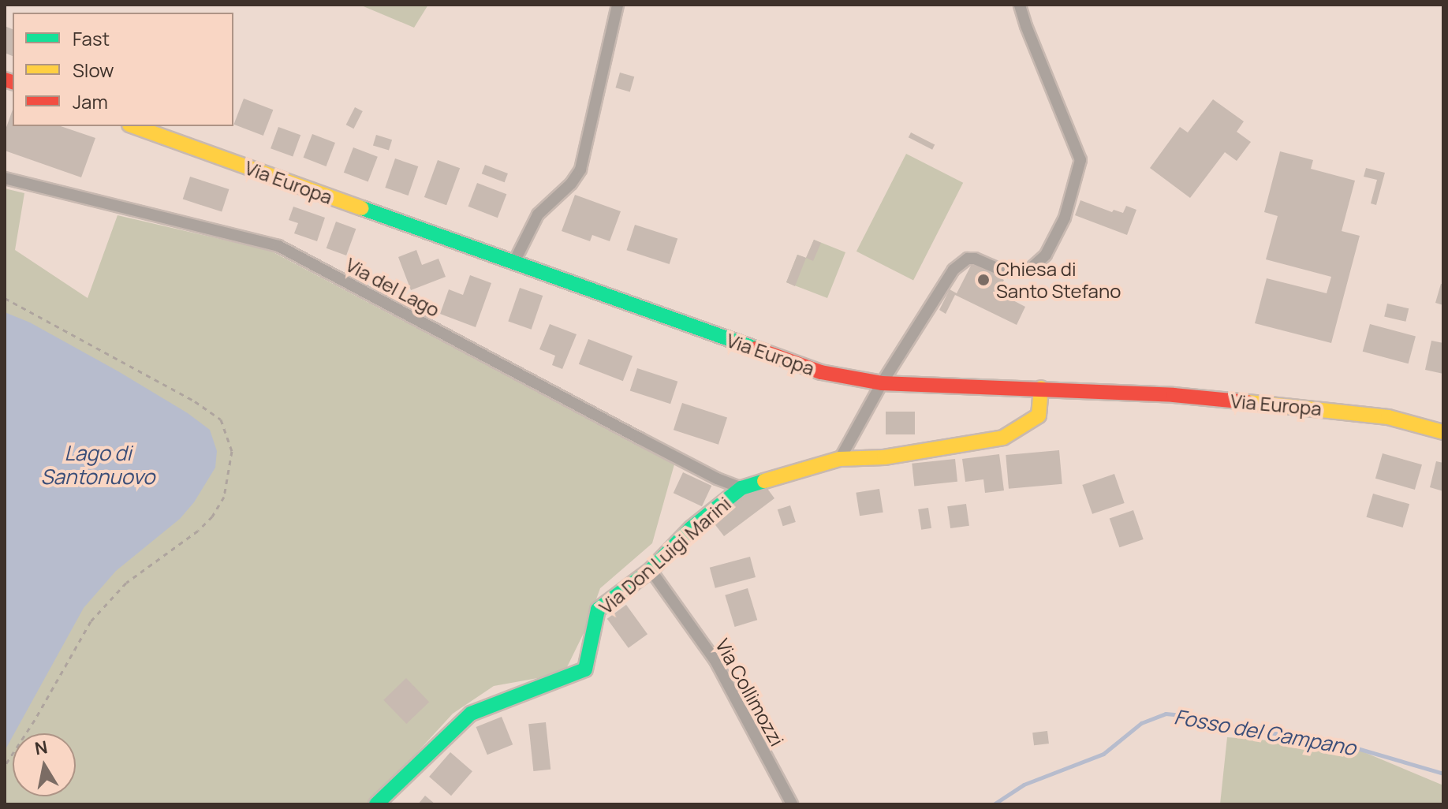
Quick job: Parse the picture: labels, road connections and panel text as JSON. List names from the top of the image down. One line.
{"streets":{"main road":["Via Europa","Via Don Luigi Marini"],"street":["Via del Lago","Via Collimozzi"]},"crossings":[["Via Europa","Via Don Luigi Marini"],["Via del Lago","Via Don Luigi Marini"],["Via Don Luigi Marini","Via Collimozzi"]],"water":["Lago di Santonuovo","Fosso del Campano"],"places":["Chiesa di Santo Stefano"],"legend":["Fast","Slow","Jam"],"north":"top"}
